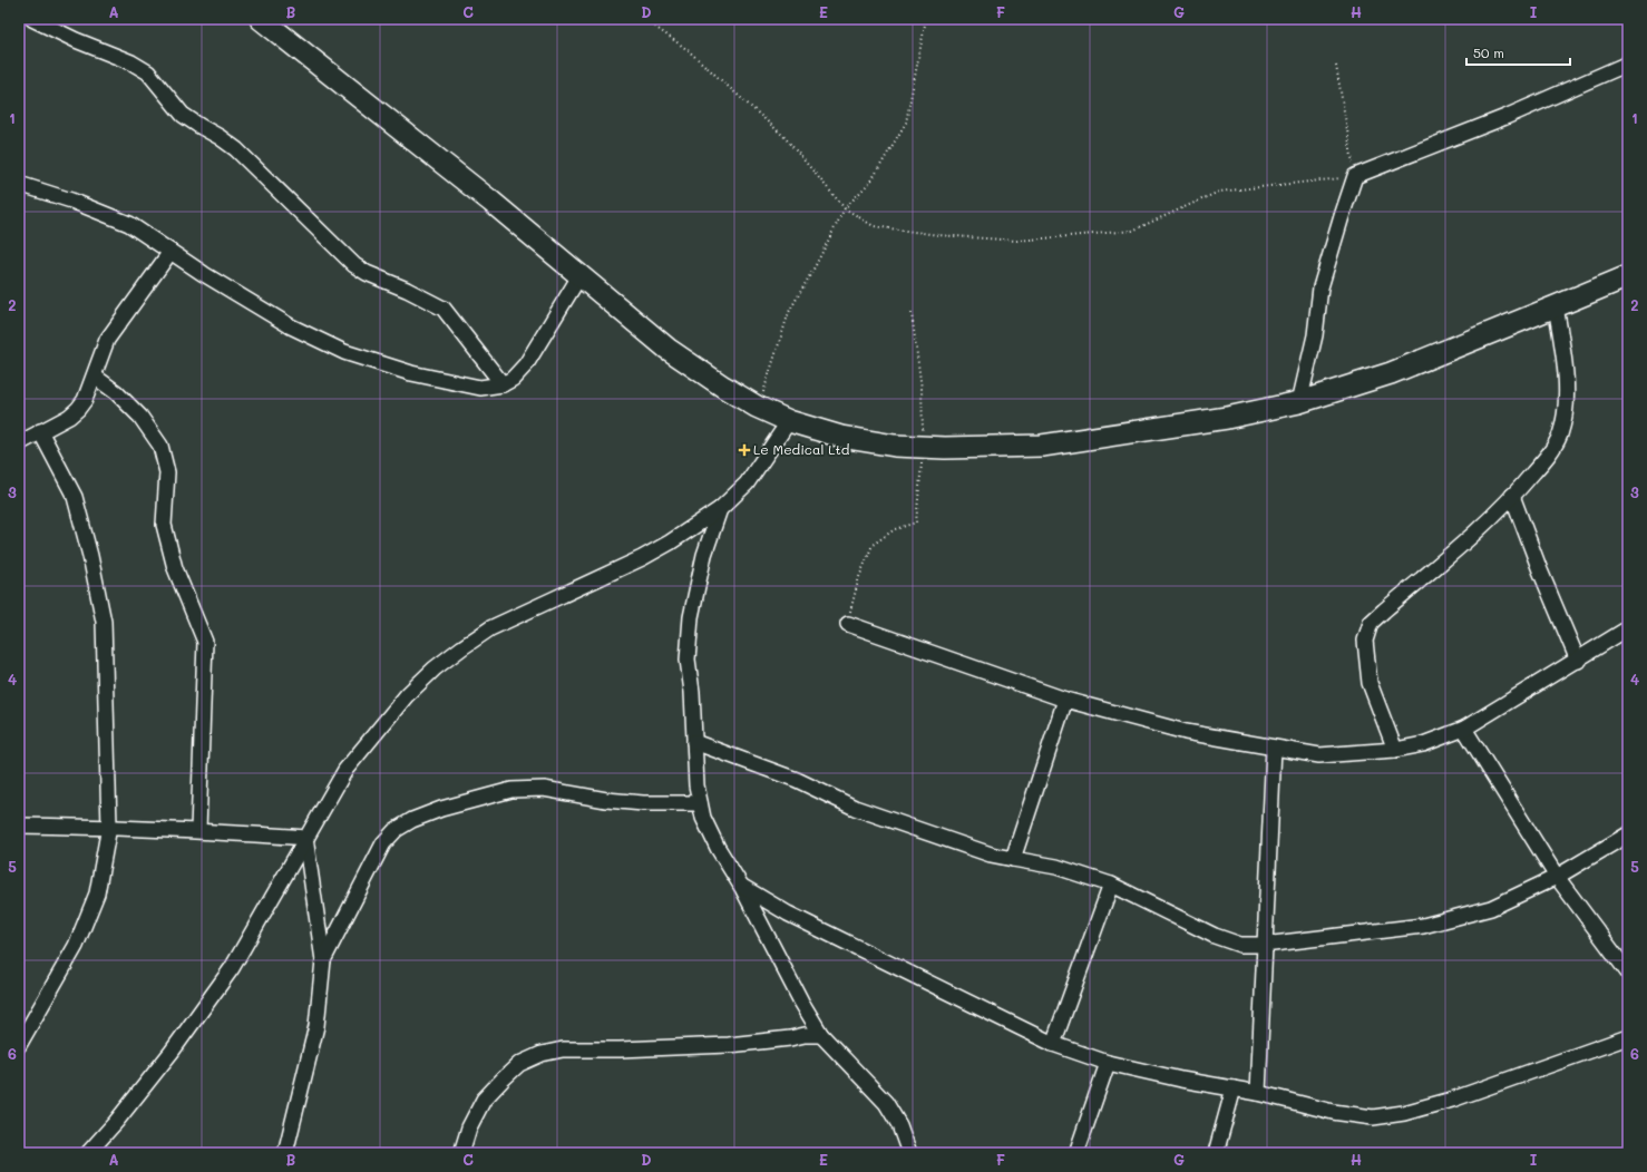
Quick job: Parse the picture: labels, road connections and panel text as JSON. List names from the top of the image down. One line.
{"places":{"health":["Le Medical Ltd"]},"scale_bar":"50 m","grid":{"columns":["A","B","C","D","E","F","G","H","I"],"rows":["1","2","3","4","5","6"]}}
